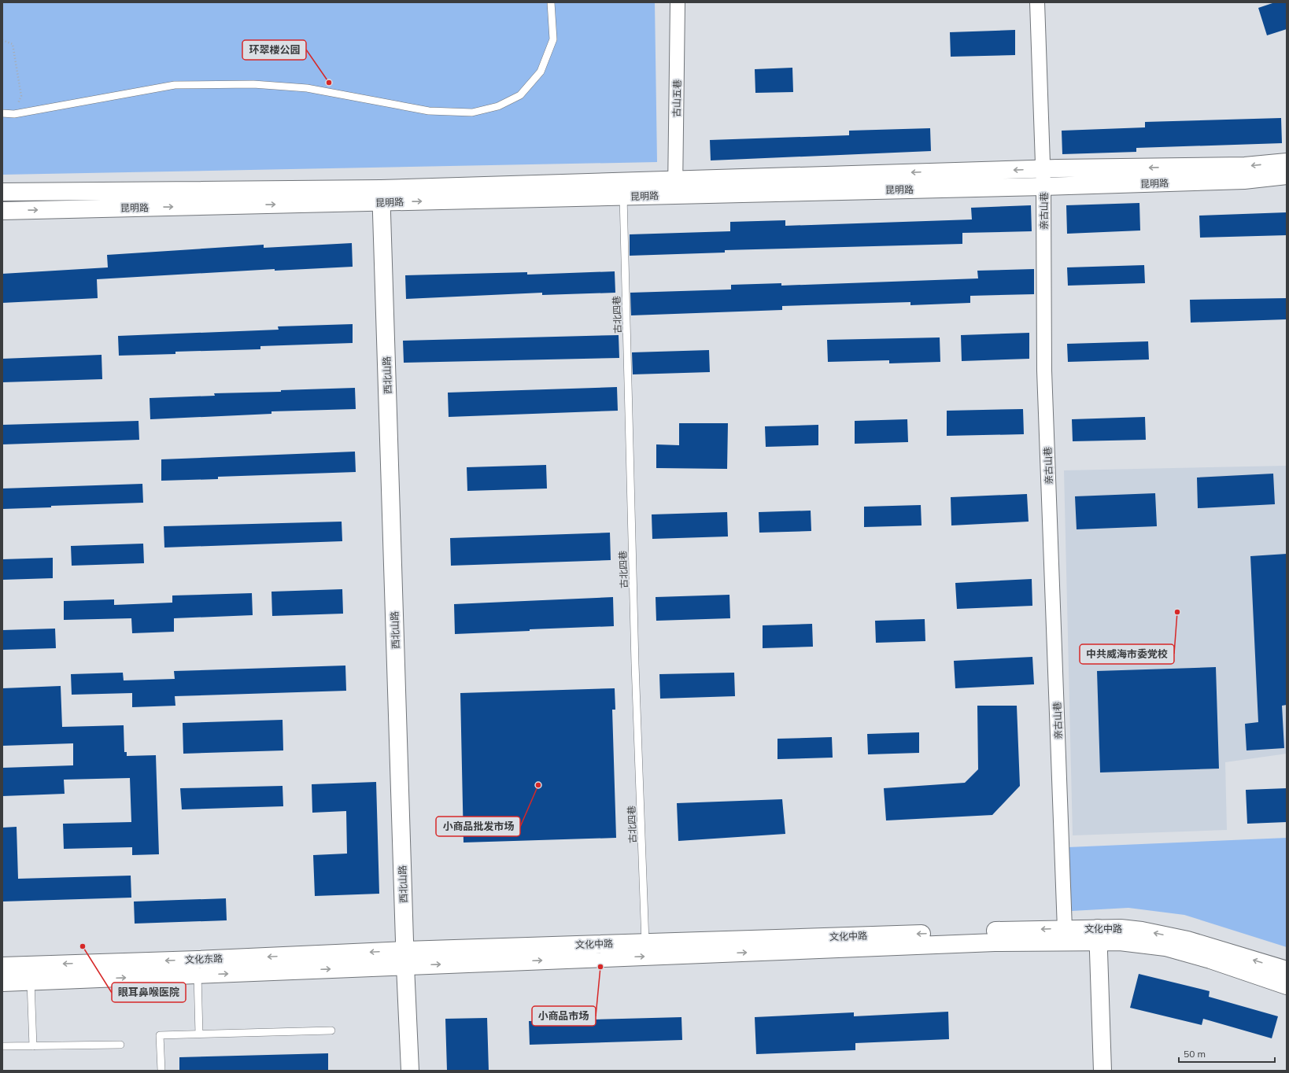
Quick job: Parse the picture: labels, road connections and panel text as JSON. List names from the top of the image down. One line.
{"streets":{"main road":["昆明路","西北山路","文化中路","文化东路"],"street":["古山五巷","亲古山巷"],"lane":["古北四巷"]},"crossings":[["古山五巷","昆明路"],["昆明路","亲古山巷"],["昆明路","古北四巷"],["昆明路","西北山路"],["亲古山巷","文化中路"],["古北四巷","文化中路"],["西北山路","文化中路"],["西北山路","文化东路"],["文化中路","文化东路"]],"places":["环翠楼公园","中共威海市委党校","小商品批发市场","眼耳鼻喉医院","小商品市场"],"scale_bar":"50 m"}
